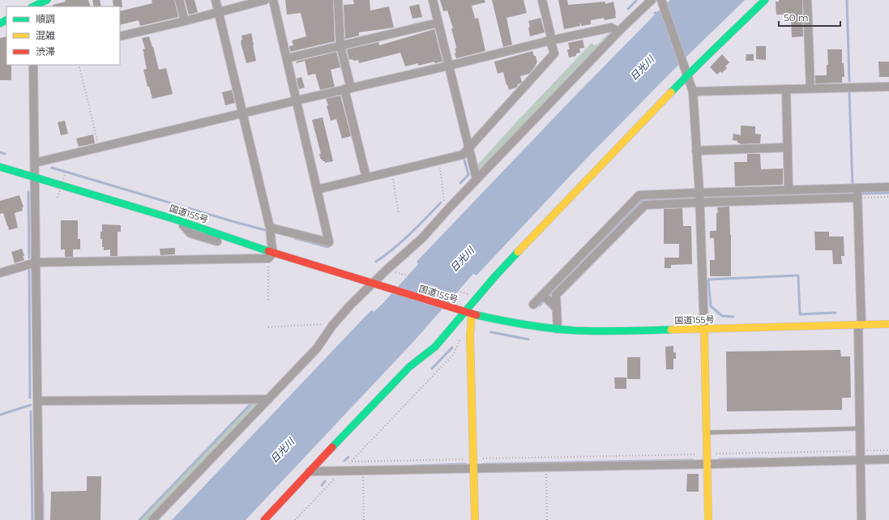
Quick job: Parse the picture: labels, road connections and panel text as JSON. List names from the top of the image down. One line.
{"streets":{"main road":["国道155号"]},"water":["日光川"],"legend":["順調","混雑","渋滞"],"scale_bar":"50 m"}
